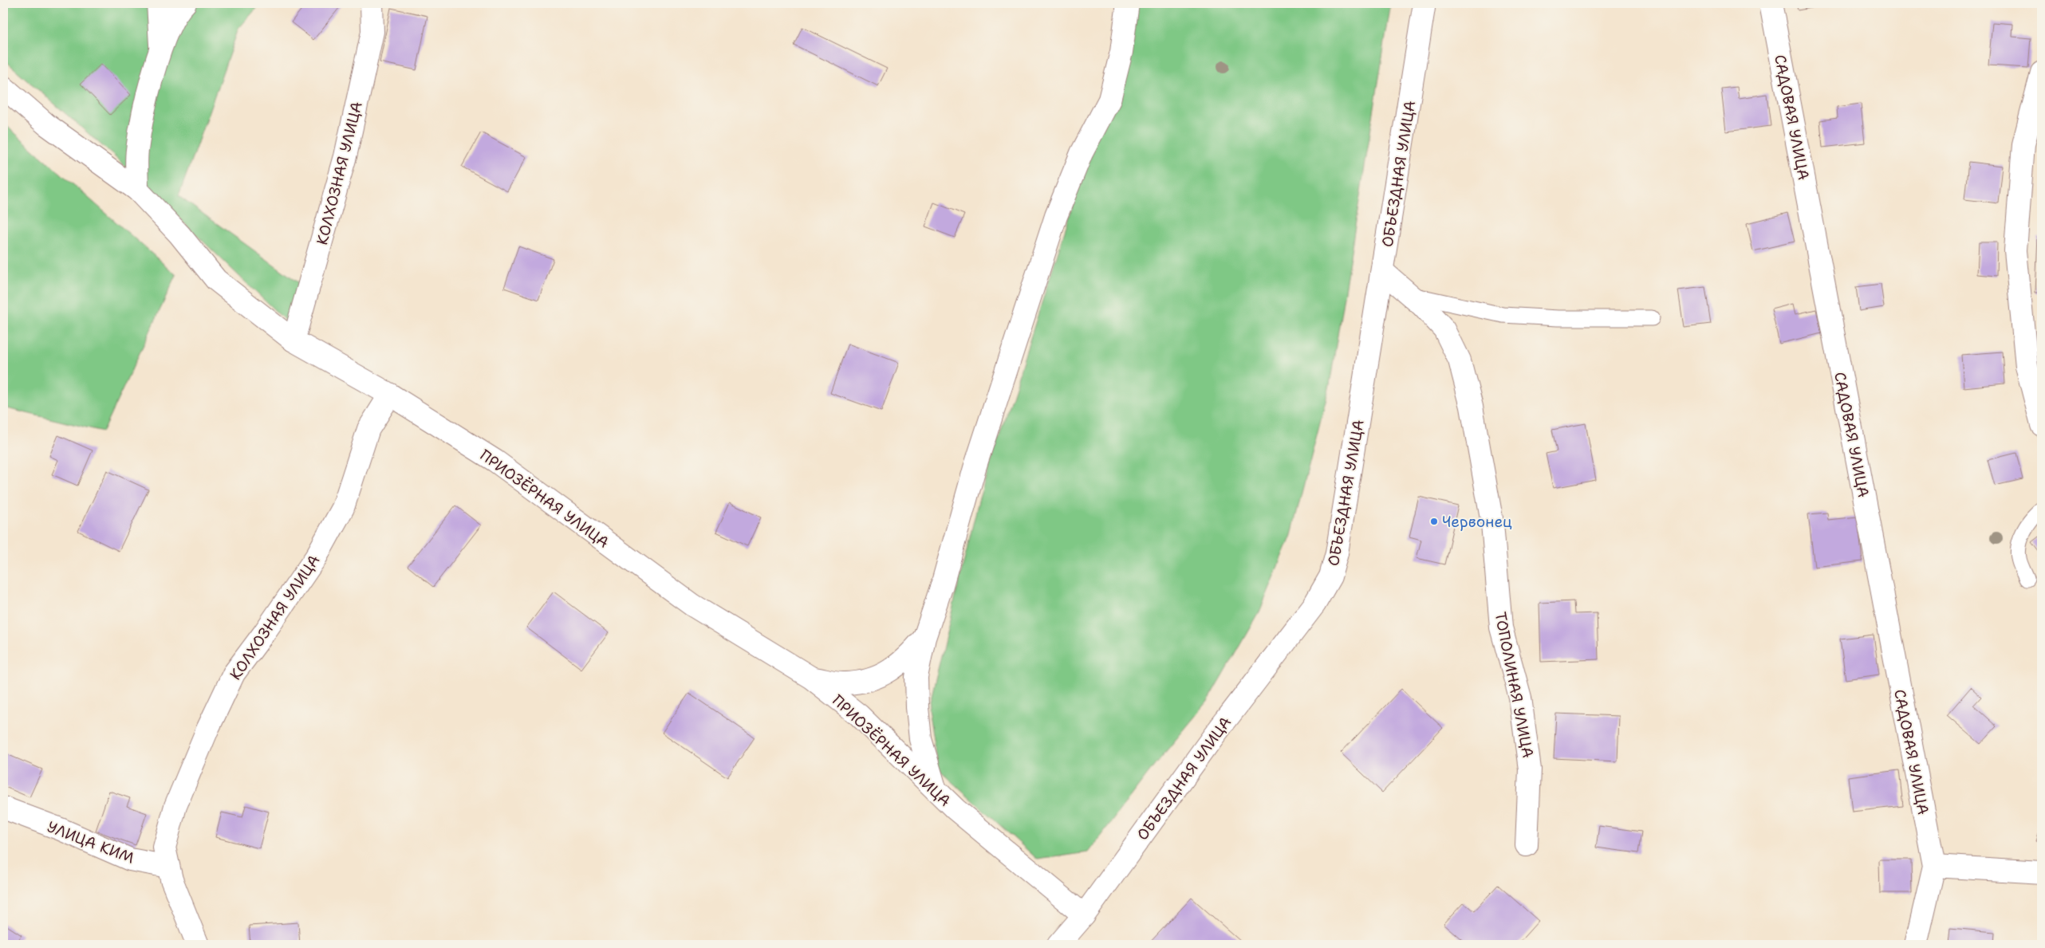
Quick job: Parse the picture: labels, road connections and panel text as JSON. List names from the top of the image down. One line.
{"streets":{"street":["САДОВАЯ УЛИЦА","КОЛХОЗНАЯ УЛИЦА","ОБЪЕЗДНАЯ УЛИЦА","ПРИОЗЁРНАЯ УЛИЦА","ТОПОЛИНАЯ УЛИЦА","УЛИЦА КИМ"]},"crossings":[["КОЛХОЗНАЯ УЛИЦА","ПРИОЗЁРНАЯ УЛИЦА"],["КОЛХОЗНАЯ УЛИЦА","УЛИЦА КИМ"],["ОБЪЕЗДНАЯ УЛИЦА","ПРИОЗЁРНАЯ УЛИЦА"],["ОБЪЕЗДНАЯ УЛИЦА","ТОПОЛИНАЯ УЛИЦА"]],"places":["Червонец"]}
